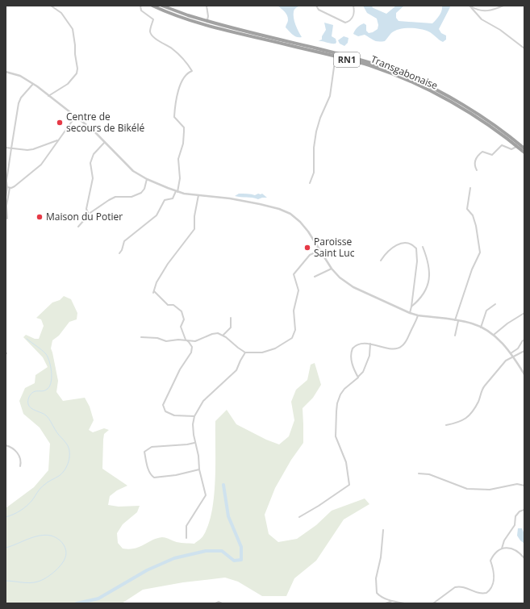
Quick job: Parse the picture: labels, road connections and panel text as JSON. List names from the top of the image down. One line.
{"streets":{"highway":["RN1","Transgabonaise"]},"places":["Centre de secours de Bikélé","Maison du Potier","Paroisse Saint Luc"]}
